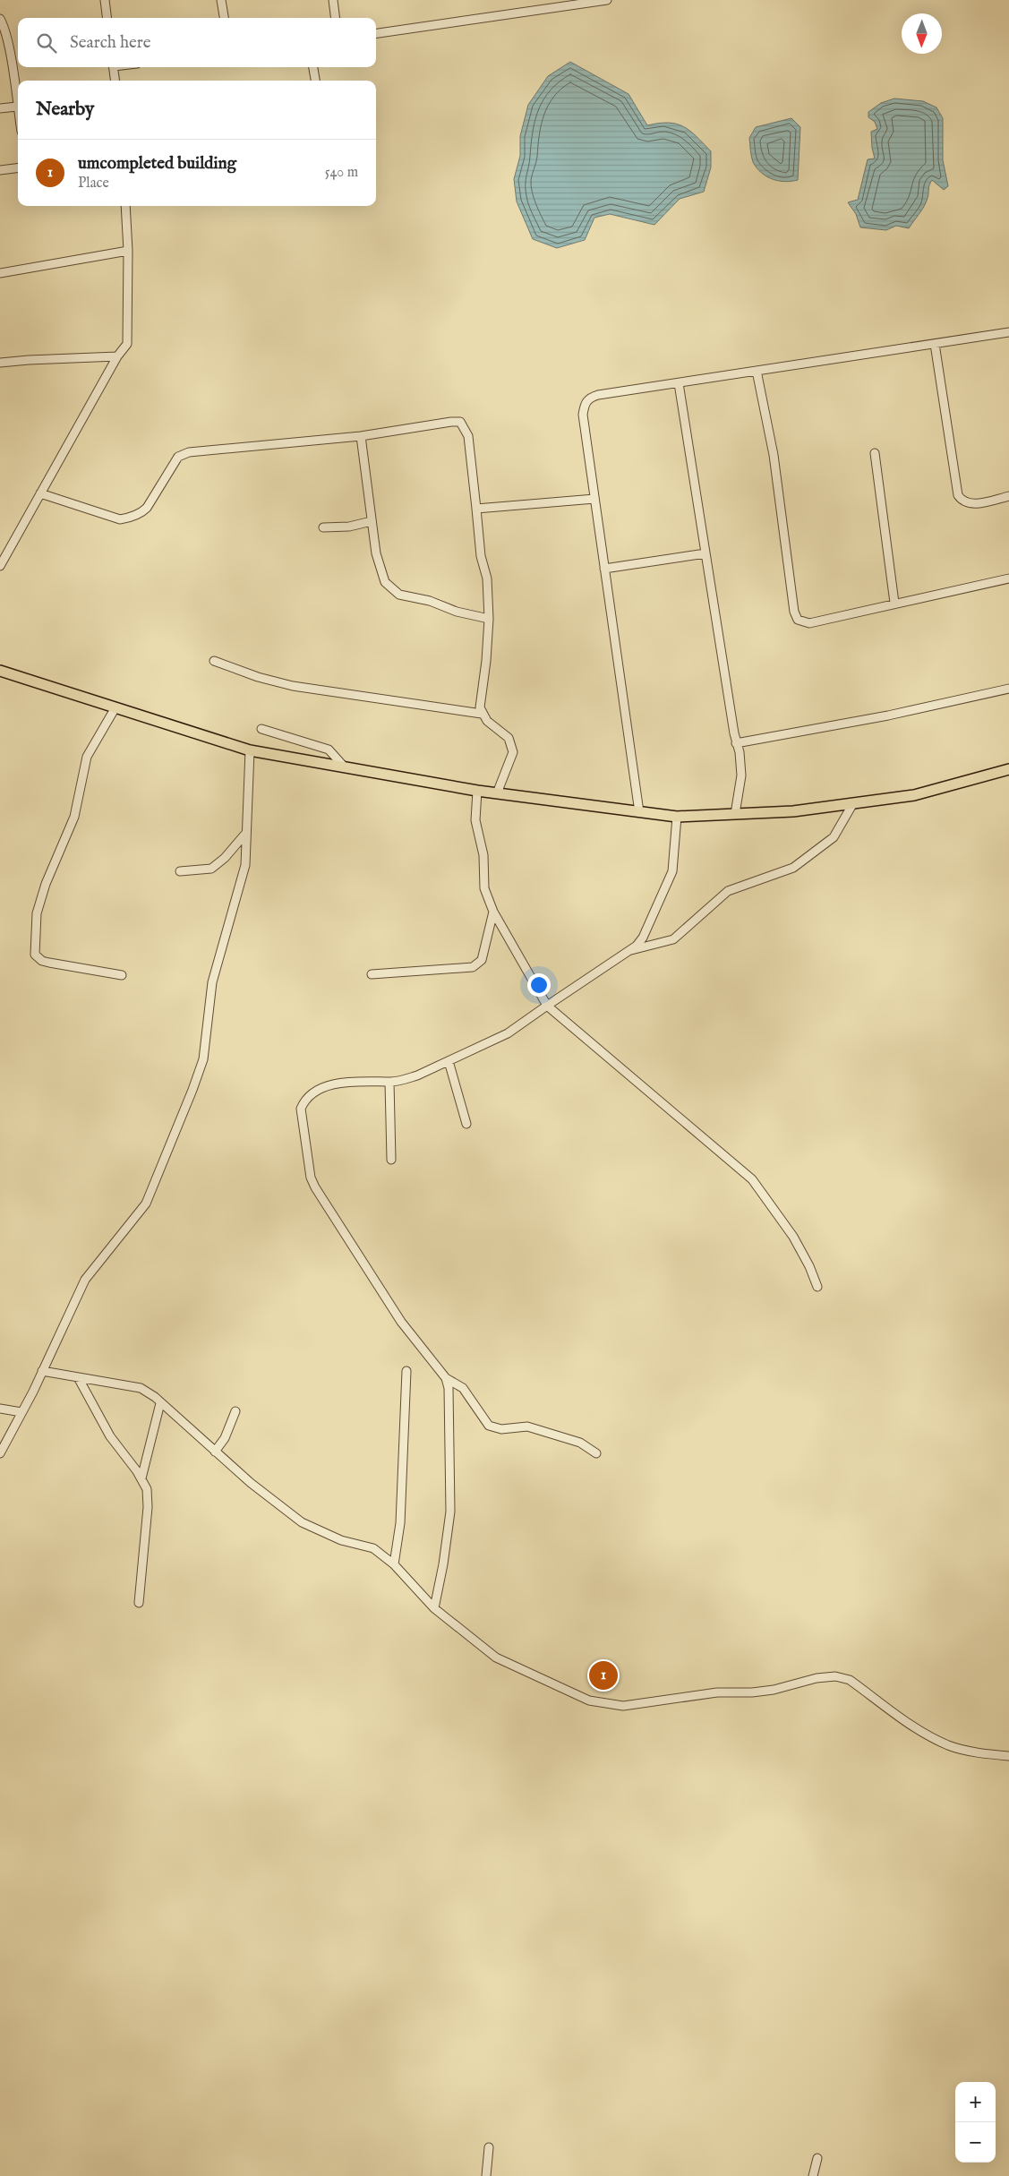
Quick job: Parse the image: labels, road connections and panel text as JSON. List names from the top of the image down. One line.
{"north":"bottom","page":{"search":"Search here","heading":"Nearby","list":[{"mark":"1","name":"umcompleted building","note":"Place","value":"540 m"}],"pins":"1","map_buttons":["+","−"]}}
